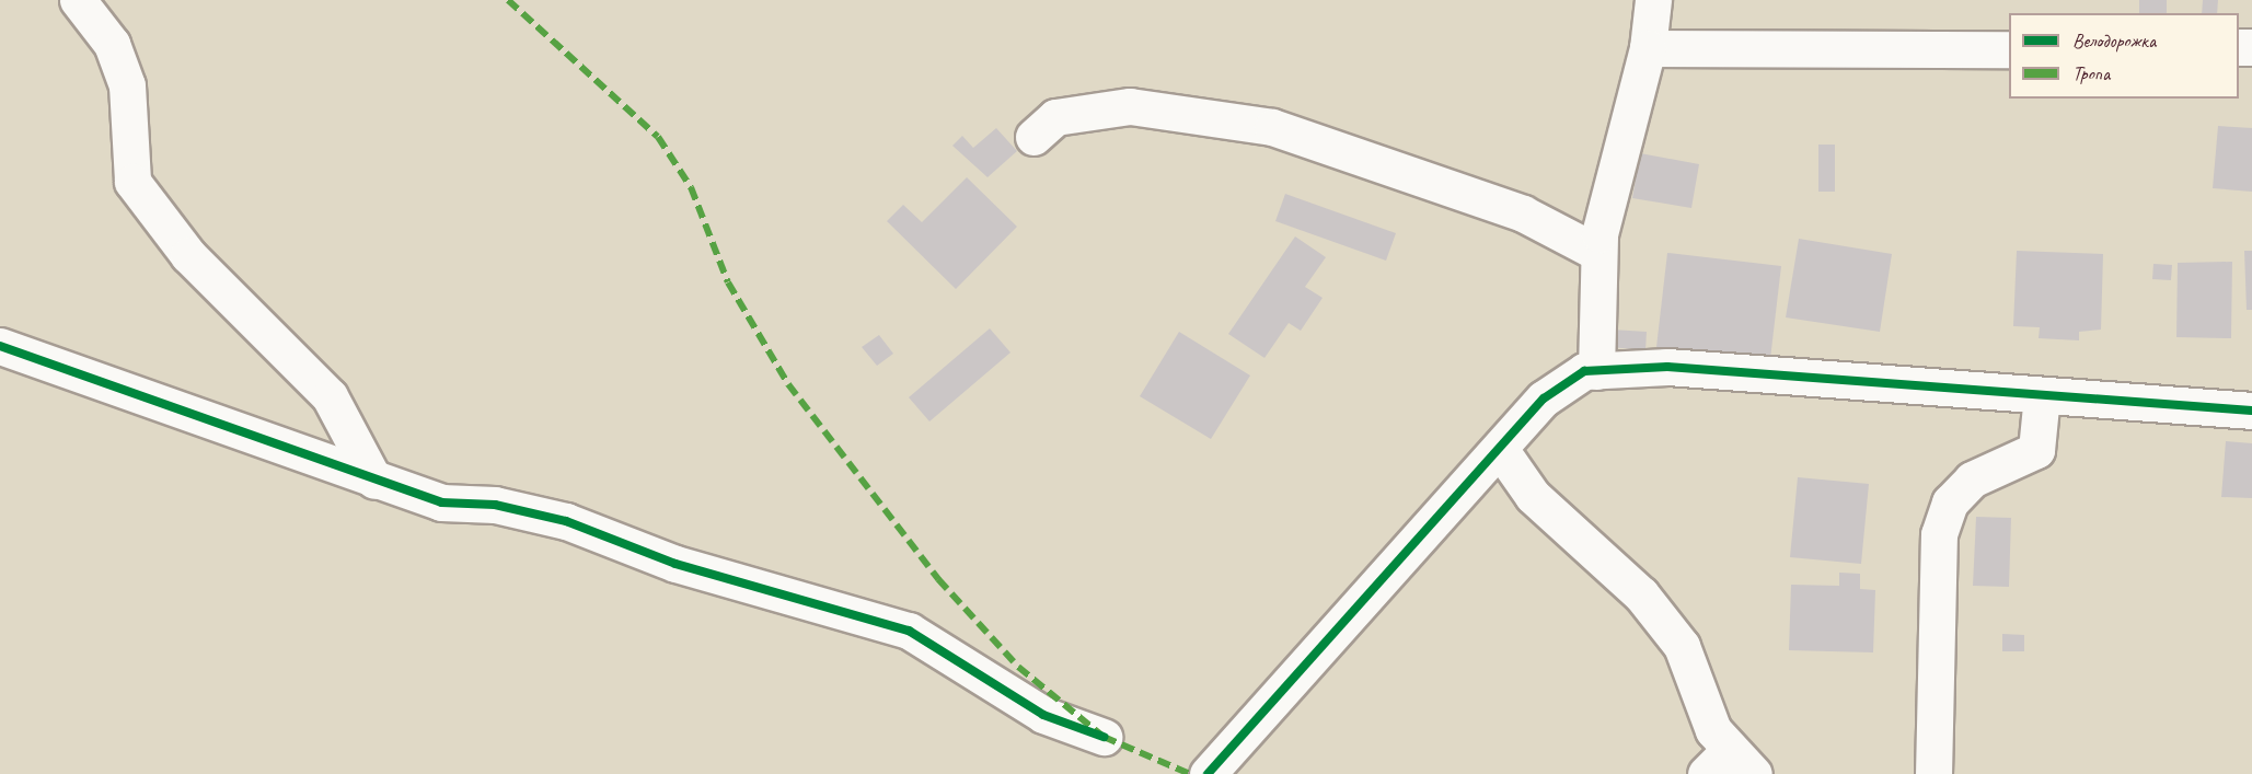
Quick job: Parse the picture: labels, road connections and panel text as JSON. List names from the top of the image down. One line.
{"legend":["Велодорожка","Тропа"]}
